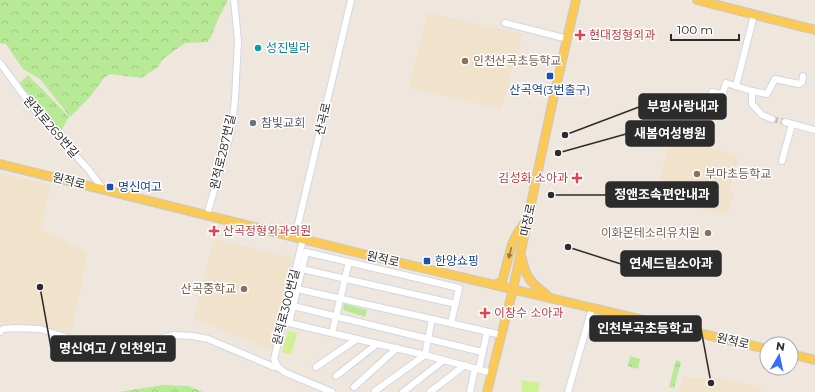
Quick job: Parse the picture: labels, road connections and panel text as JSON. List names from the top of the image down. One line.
{"streets":{"main road":["원적로","마장로"],"street":["산곡로","원적로269번길","원적로287번길","원적로300번길"]},"crossings":[["산곡로","원적로"],["산곡로","원적로300번길"],["원적로269번길","원적로"],["원적로287번길","원적로"],["원적로","마장로"],["원적로","원적로300번길"]],"places":{"health":["현대정형외과","김성화 소아과","산곡정형외과의원","이창수 소아과"],"other":["성진빌라","인천산곡초등학교","참빛교회","부평사랑내과","새봄여성병원","부마초등학교","정앤조속편안내과","이화몬테소리유치원","연세드림소아과","명신여고 / 인천외고","산곡중학교","인천부곡초등학교"],"transit":["산곡역(3번출구)","명신여고","한양쇼핑"]},"scale_bar":"100 m","north":"top"}
